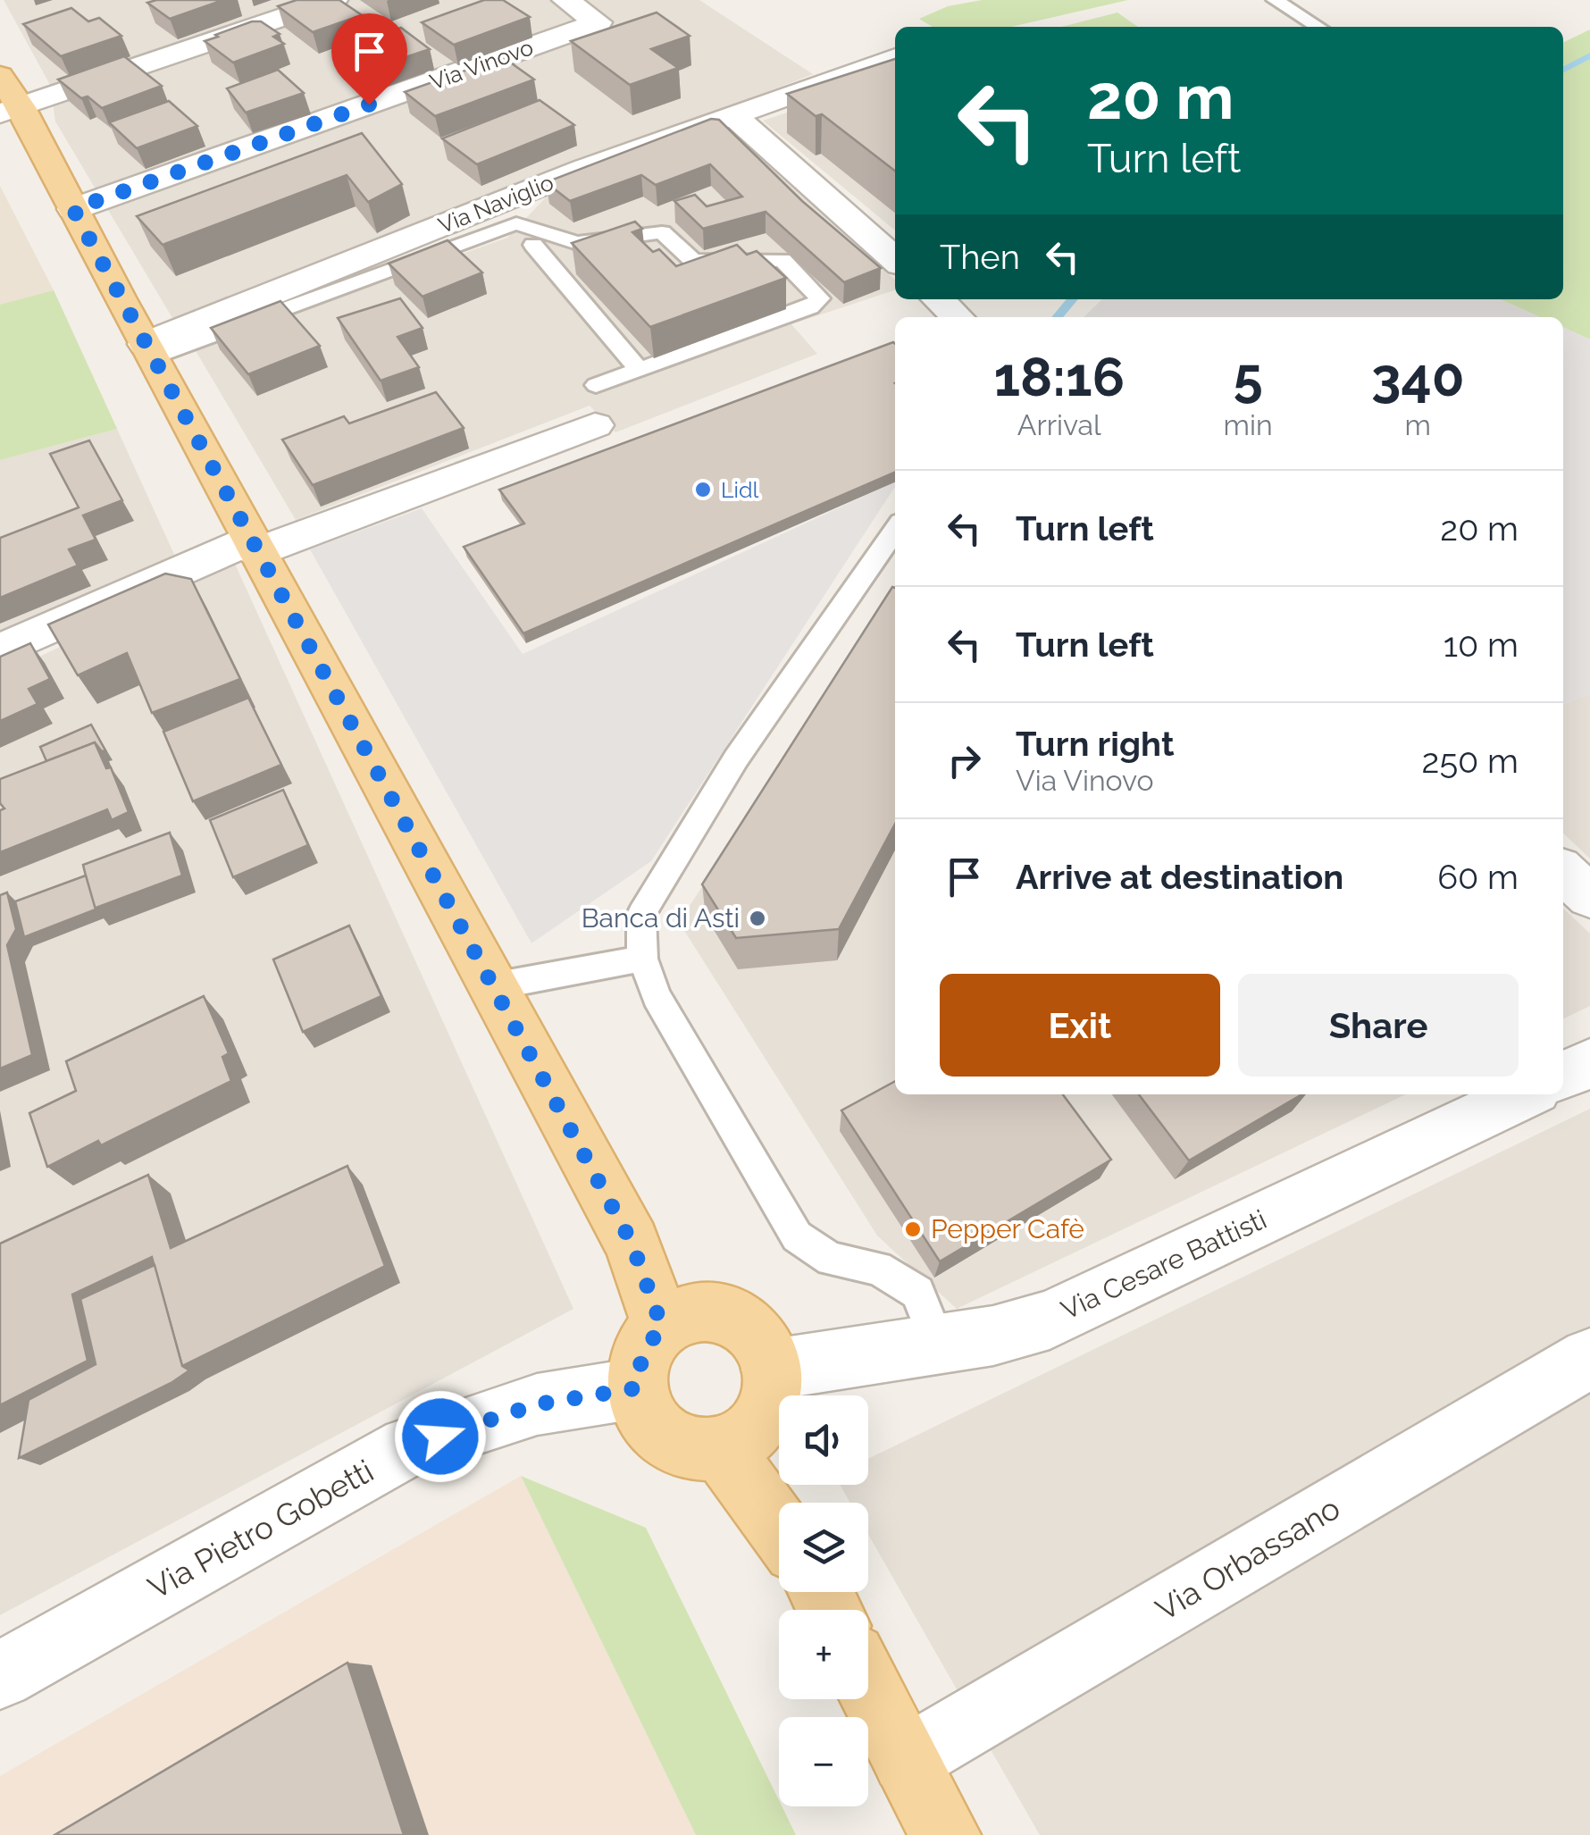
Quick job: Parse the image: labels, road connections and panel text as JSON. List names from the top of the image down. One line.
{"streets":{"street":["Via Vinovo","Via Naviglio","Via Cesare Battisti","Via Pietro Gobetti","Via Orbassano"]},"crossings":[["Via Cesare Battisti","Via Pietro Gobetti"]],"places":["Lidl","Banca di Asti","Pepper Cafè"],"page":{"turn":["20 m","Turn left"],"then":"Then","eta":["18:16","Arrival","5","min","340","m"],"list":[{"name":"Turn left","value":"20 m"},{"name":"Turn left","value":"10 m"},{"name":"Turn right","note":"Via Vinovo","value":"250 m"},{"name":"Arrive at destination","value":"60 m"}],"buttons":["Exit","Share"],"map_buttons":["+","−"]}}
